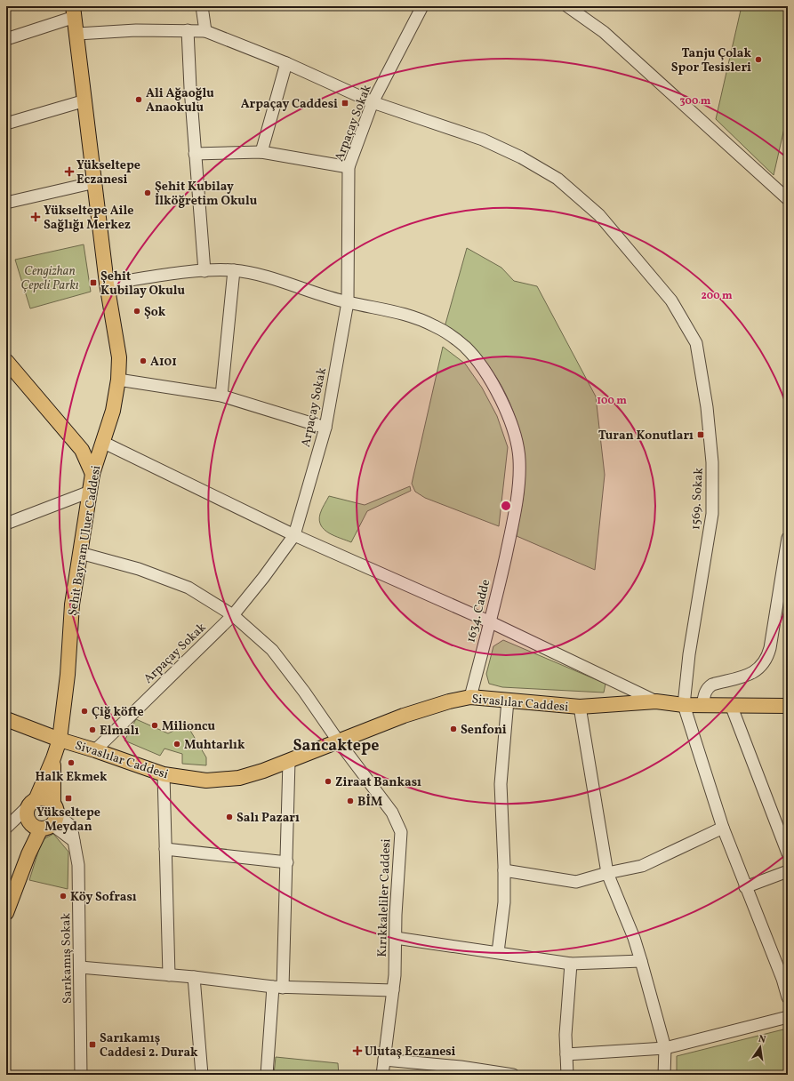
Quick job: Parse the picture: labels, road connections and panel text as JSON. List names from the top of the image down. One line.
{"streets":{"main road":["Şehit Bayram Uluer Caddesi","Sivaslılar Caddesi"],"street":["Arpaçay Sokak","1569. Sokak","1634. Cadde","Kırıkkaleliler Caddesi","Sarıkamış Sokak"]},"crossings":[["Arpaçay Sokak","1569. Sokak"],["Arpaçay Sokak","1634. Cadde"],["Arpaçay Sokak","Sivaslılar Caddesi"],["Arpaçay Sokak","Kırıkkaleliler Caddesi"],["1569. Sokak","Şehit Bayram Uluer Caddesi"],["1569. Sokak","Sivaslılar Caddesi"],["Şehit Bayram Uluer Caddesi","1634. Cadde"],["Şehit Bayram Uluer Caddesi","Sivaslılar Caddesi"],["Şehit Bayram Uluer Caddesi","Kırıkkaleliler Caddesi"],["1634. Cadde","Sivaslılar Caddesi"],["Sivaslılar Caddesi","Kırıkkaleliler Caddesi"]],"districts":["Sancaktepe"],"parks":["Cengizhan Çepeli Parkı"],"places":{"other":["Tanju Çolak Spor Tesisleri","Ali Ağaoğlu Anaokulu","Şehit Kubilay İlköğretim Okulu","Şok","A101","Çiğ köfte","Milioncu","Senfoni","Elmalı","Muhtarlık","Halk Ekmek","Ziraat Bankası","BİM","Salı Pazarı","Köy Sofrası"],"transit":["Arpaçay Caddesi","Şehit Kubilay Okulu","Turan Konutları","Yükseltepe Meydan","Sarıkamış Caddesi 2. Durak"],"health":["Yükseltepe Eczanesi","Yükseltepe Aile Sağlığı Merkez","Ulutaş Eczanesi"]},"north":"top","rings":["300 m","200 m","100 m"]}
